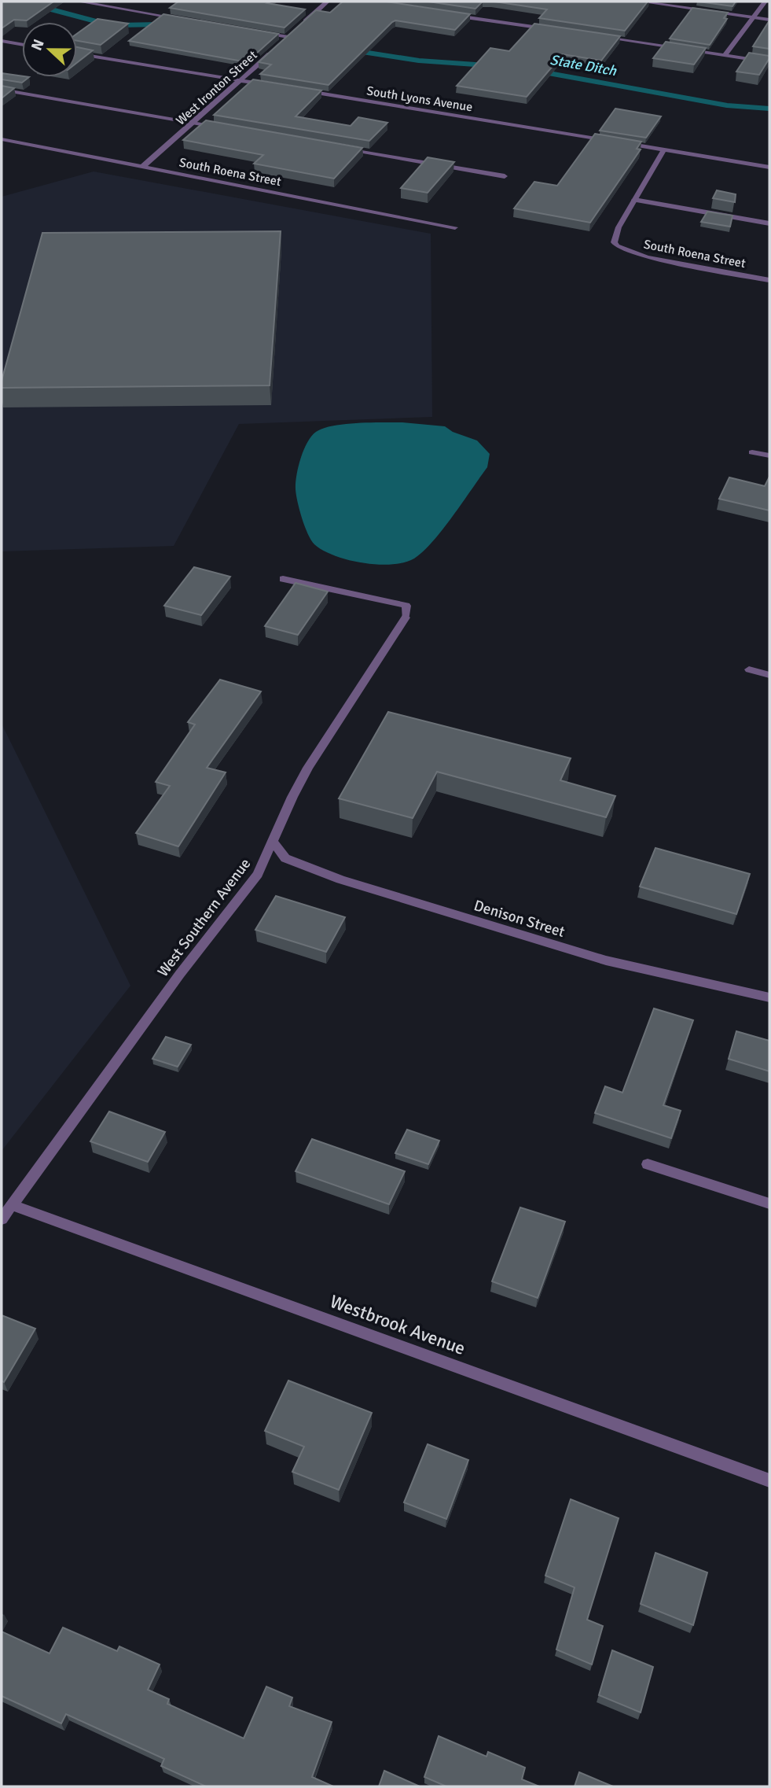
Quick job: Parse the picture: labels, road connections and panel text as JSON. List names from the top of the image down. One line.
{"streets":{"street":["West Ironton Street","South Lyons Avenue","South Roena Street","West Southern Avenue","Denison Street","Westbrook Avenue"]},"crossings":[["West Ironton Street","South Roena Street"],["West Southern Avenue","Denison Street"],["West Southern Avenue","Westbrook Avenue"]],"water":["State Ditch"],"north":"left"}
